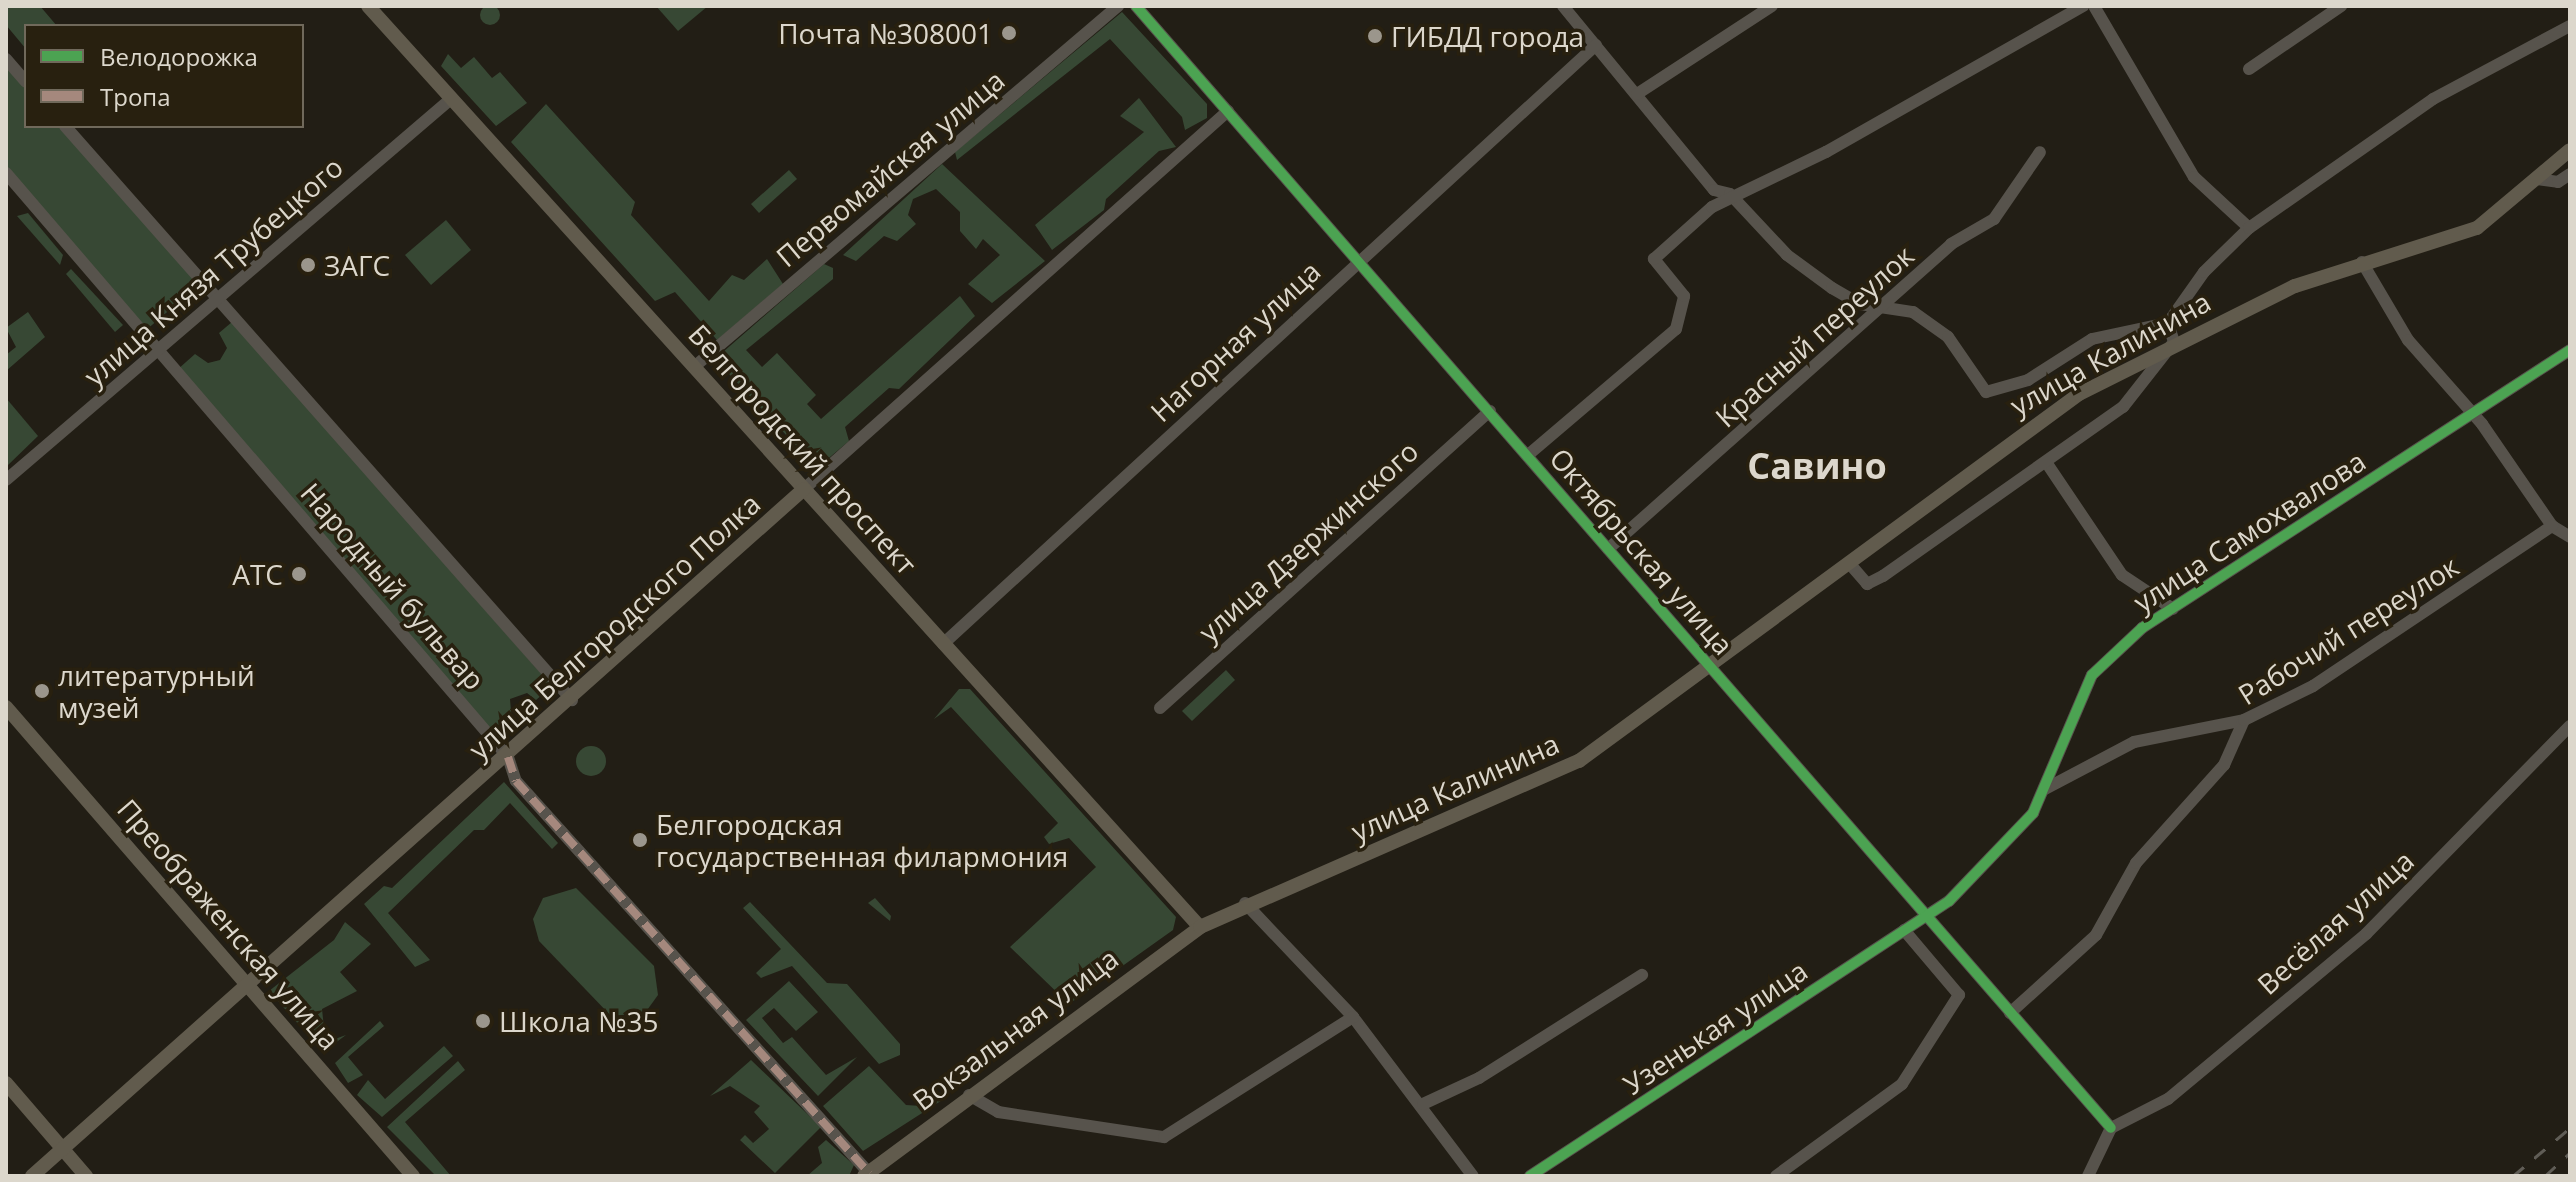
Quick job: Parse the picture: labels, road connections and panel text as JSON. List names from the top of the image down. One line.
{"streets":{"main road":["улица Калинина","Белгородский проспект","улица Белгородского Полка","Преображенская улица","Вокзальная улица"],"street":["Первомайская улица","улица Князя Трубецкого","Красный переулок","Нагорная улица","улица Самохвалова","улица Дзержинского","Октябрьская улица","Народный бульвар","Рабочий переулок","Весёлая улица","Узенькая улица"]},"crossings":[["Первомайская улица","Белгородский проспект"],["улица Князя Трубецкого","Белгородский проспект"],["улица Князя Трубецкого","Народный бульвар"],["Красный переулок","Октябрьская улица"],["Нагорная улица","Белгородский проспект"],["Нагорная улица","Октябрьская улица"],["улица Калинина","Белгородский проспект"],["улица Калинина","Октябрьская улица"],["улица Калинина","Вокзальная улица"],["Белгородский проспект","улица Белгородского Полка"],["Белгородский проспект","Вокзальная улица"],["улица Самохвалова","Октябрьская улица"],["улица Самохвалова","Узенькая улица"],["улица Дзержинского","Октябрьская улица"],["Октябрьская улица","улица Белгородского Полка"],["Октябрьская улица","Рабочий переулок"],["Октябрьская улица","Весёлая улица"],["Октябрьская улица","Узенькая улица"],["Народный бульвар","улица Белгородского Полка"],["Народный бульвар","Вокзальная улица"],["улица Белгородского Полка","Преображенская улица"]],"districts":["Савино"],"places":["Почта №308001","ГИБДД города","ЗАГС","АТС","литературный музей","Белгородская государственная филармония","Школа №35"],"legend":["Велодорожка","Тропа"]}
